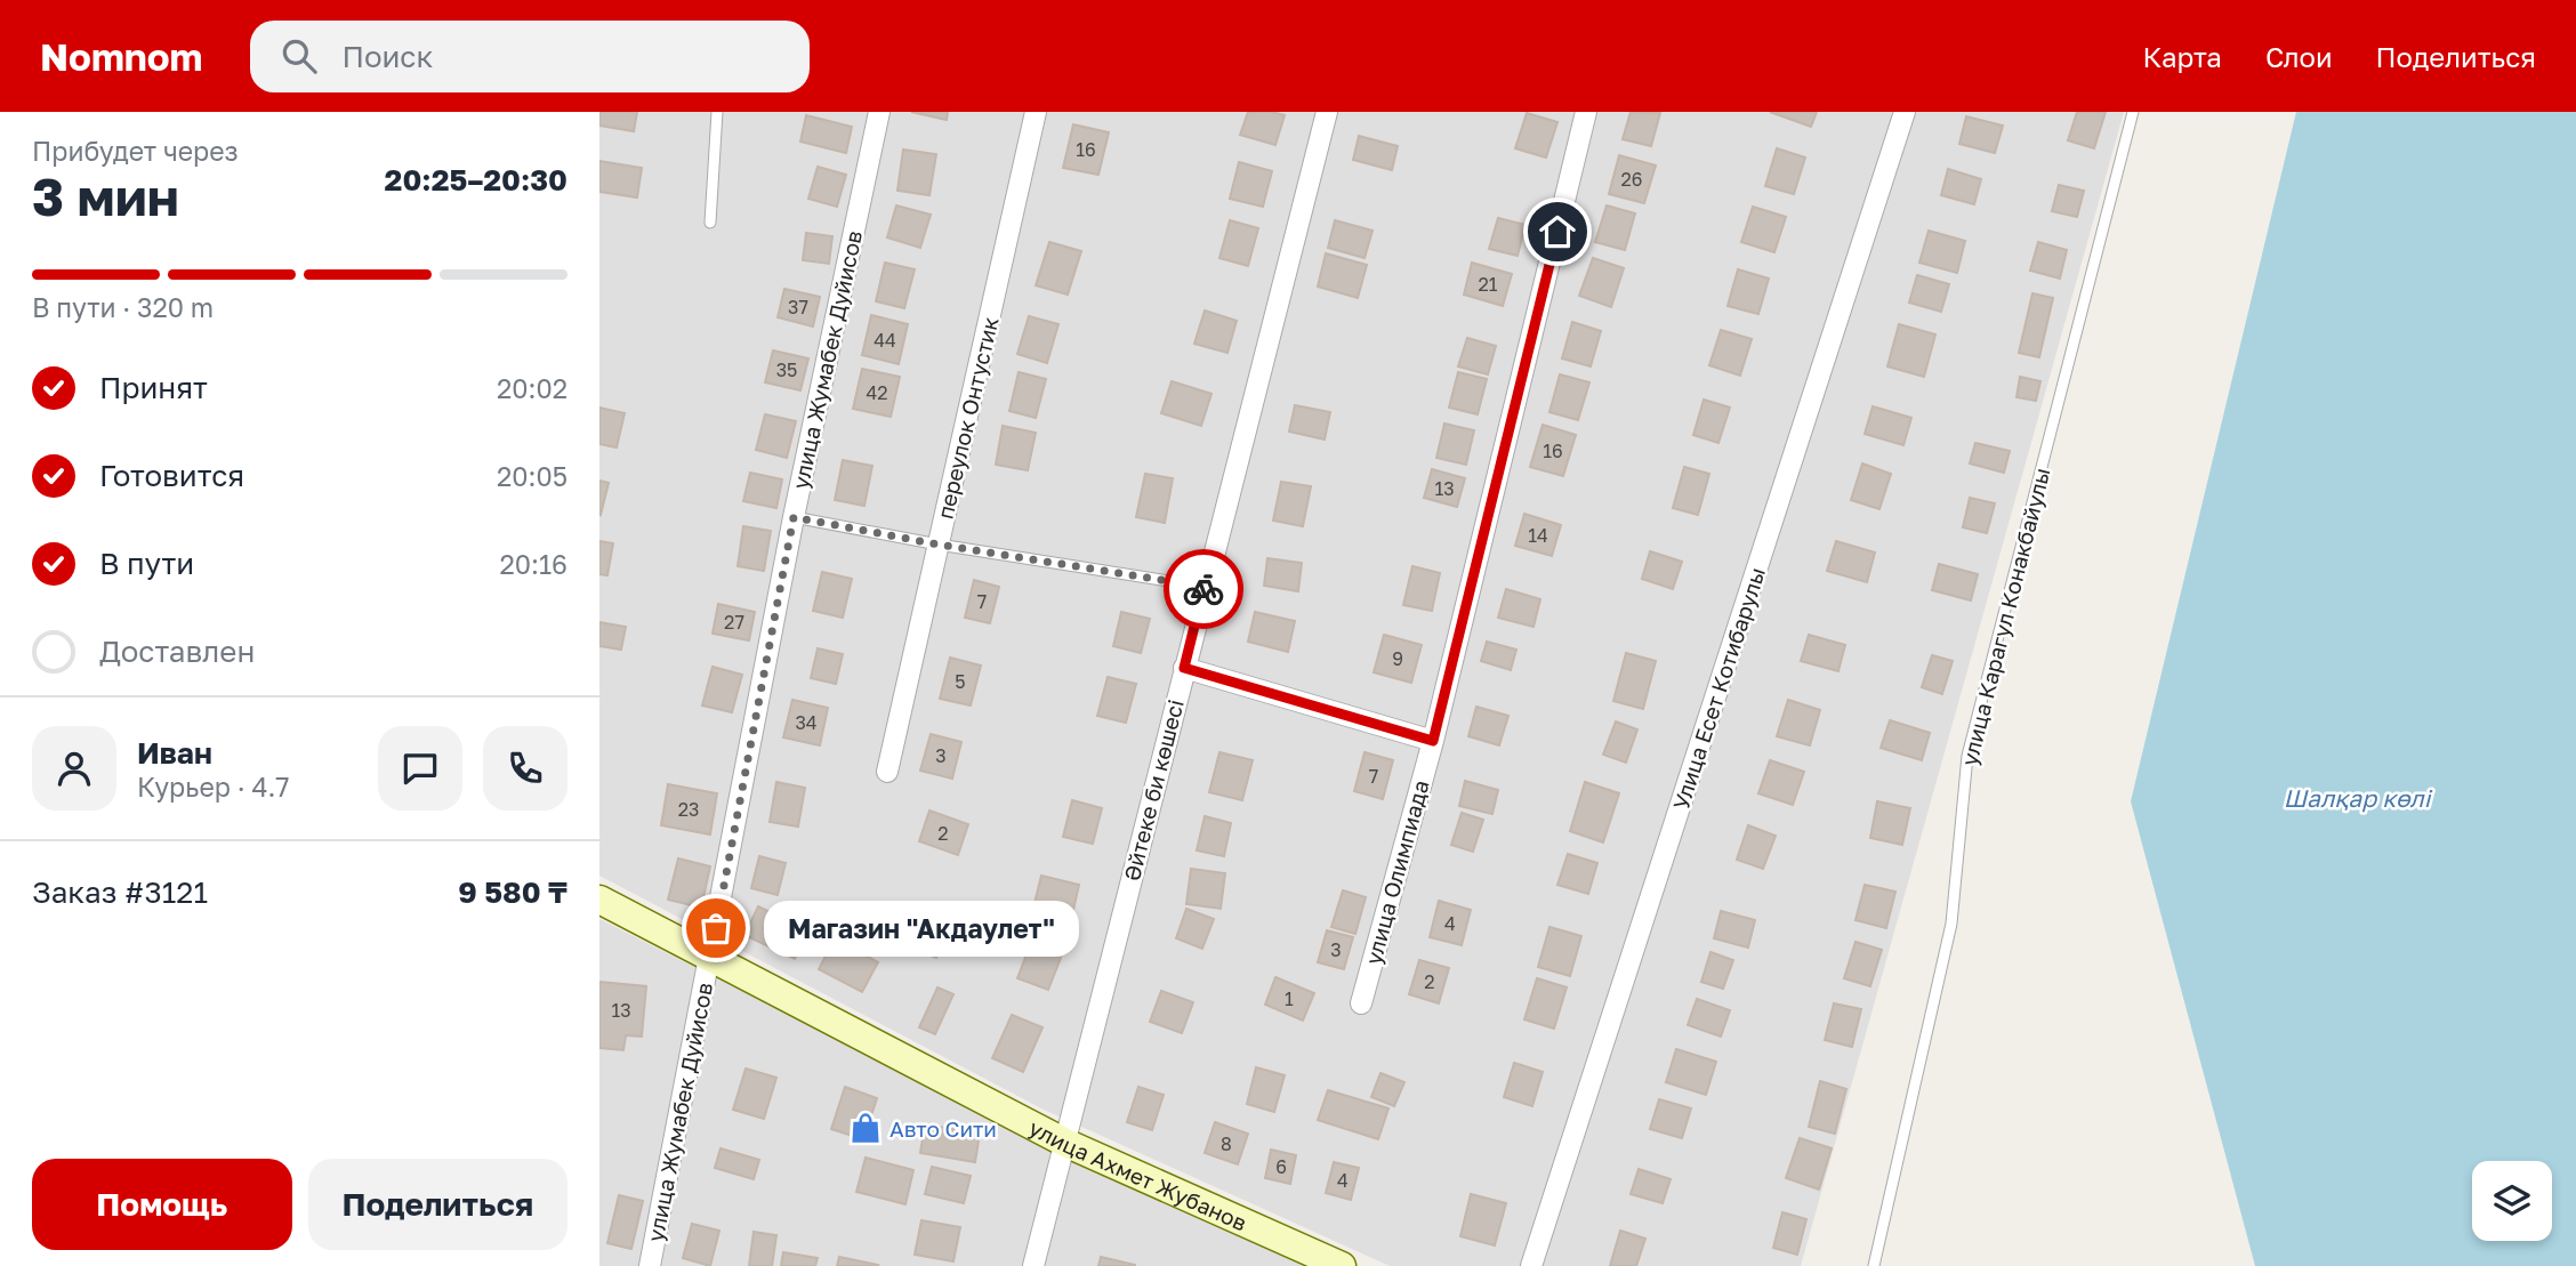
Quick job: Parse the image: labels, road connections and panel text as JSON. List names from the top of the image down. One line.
{"streets":{"main road":["улица Ахмет Жубанов"],"street":["улица Жумабек Дуйисов","переулок Онтустик","Улица Есет Котибарулы","Әйтеке би көшесі","улица Олимпиада"],"lane":["улица Карагул Конакбайулы"]},"crossings":[["улица Жумабек Дуйисов","улица Ахмет Жубанов"],["Әйтеке би көшесі","улица Ахмет Жубанов"]],"water":["Шалқар көлі"],"places":{"other":["Магазин \"Акдаулет\""],"shop":["Авто Сити"]},"house_numbers":["16","26","21","37","44","35","42","16","13","14","7","27","9","5","34","3","7","23","2","4","3","2","1","13","8","6","4"],"page":{"header":"Nomnom","search":"Поиск","nav":["Карта","Слои","Поделиться"],"heading":["3 мин","Прибудет через","20:25–20:30"],"panel":["Иван","Курьер · 4.7","Заказ #3121","9 580 ₸"],"bar":"В пути · 320 m","list":[["Принят","20:02"],["Готовится","20:05"],["В пути","20:16"],"Доставлен"],"bubble":"Магазин \"Акдаулет\"","buttons":["Помощь","Поделиться"]}}
